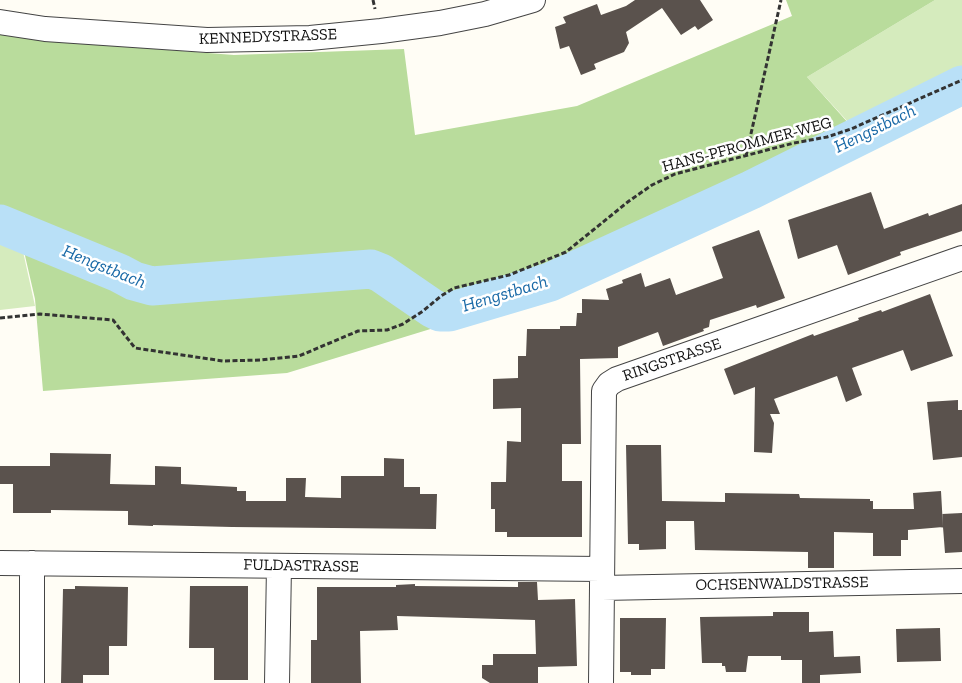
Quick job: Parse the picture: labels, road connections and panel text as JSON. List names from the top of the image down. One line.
{"streets":{"street":["KENNEDYSTRASSE","RINGSTRASSE","FULDASTRASSE","OCHSENWALDSTRASSE"],"path":["HANS-PFROMMER-WEG"]},"crossings":[["RINGSTRASSE","FULDASTRASSE"],["RINGSTRASSE","OCHSENWALDSTRASSE"],["FULDASTRASSE","OCHSENWALDSTRASSE"]],"water":["Hengstbach"]}
